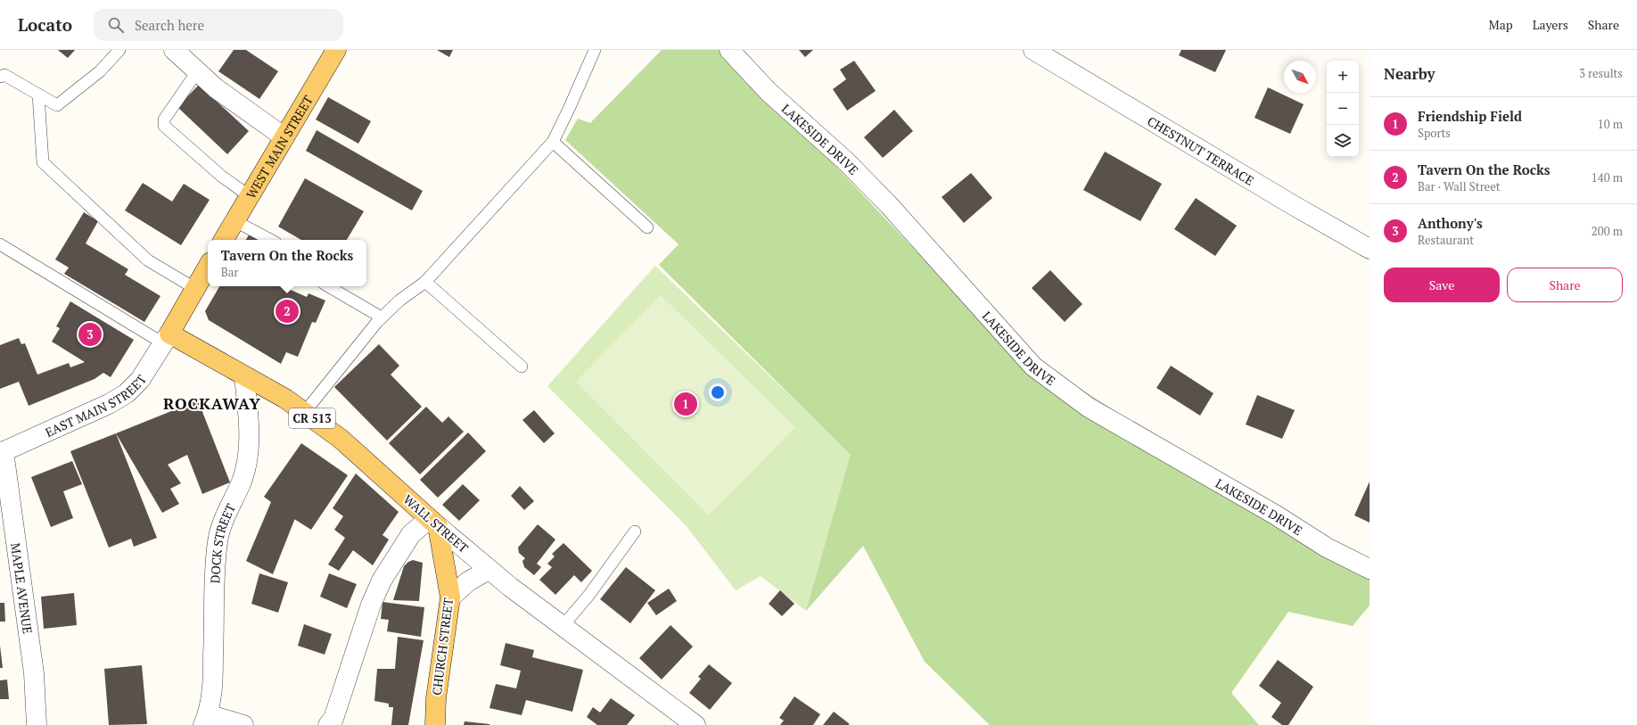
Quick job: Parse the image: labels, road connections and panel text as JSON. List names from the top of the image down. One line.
{"streets":{"main road":["WEST MAIN STREET","CR 513","WALL STREET","CHURCH STREET"],"street":["LAKESIDE DRIVE","CHESTNUT TERRACE","EAST MAIN STREET","DOCK STREET","MAPLE AVENUE"]},"crossings":[["EAST MAIN STREET","WALL STREET"],["EAST MAIN STREET","MAPLE AVENUE"],["WALL STREET","DOCK STREET"],["WALL STREET","CHURCH STREET"]],"districts":["ROCKAWAY"],"north":"bottom right","page":{"header":"Locato","search":"Search here","nav":["Map","Layers","Share"],"heading":["Nearby","3 results"],"map_buttons":["+","−"],"list":[{"mark":"1","name":"Friendship Field","note":"Sports","value":"10 m"},{"mark":"2","name":"Tavern On the Rocks","note":"Bar · Wall Street","value":"140 m"},{"mark":"3","name":"Anthony's","note":"Restaurant","value":"200 m"}],"popup":["Tavern On the Rocks","Bar"],"buttons":["Save","Share"],"pins":["2","3","1"]}}
